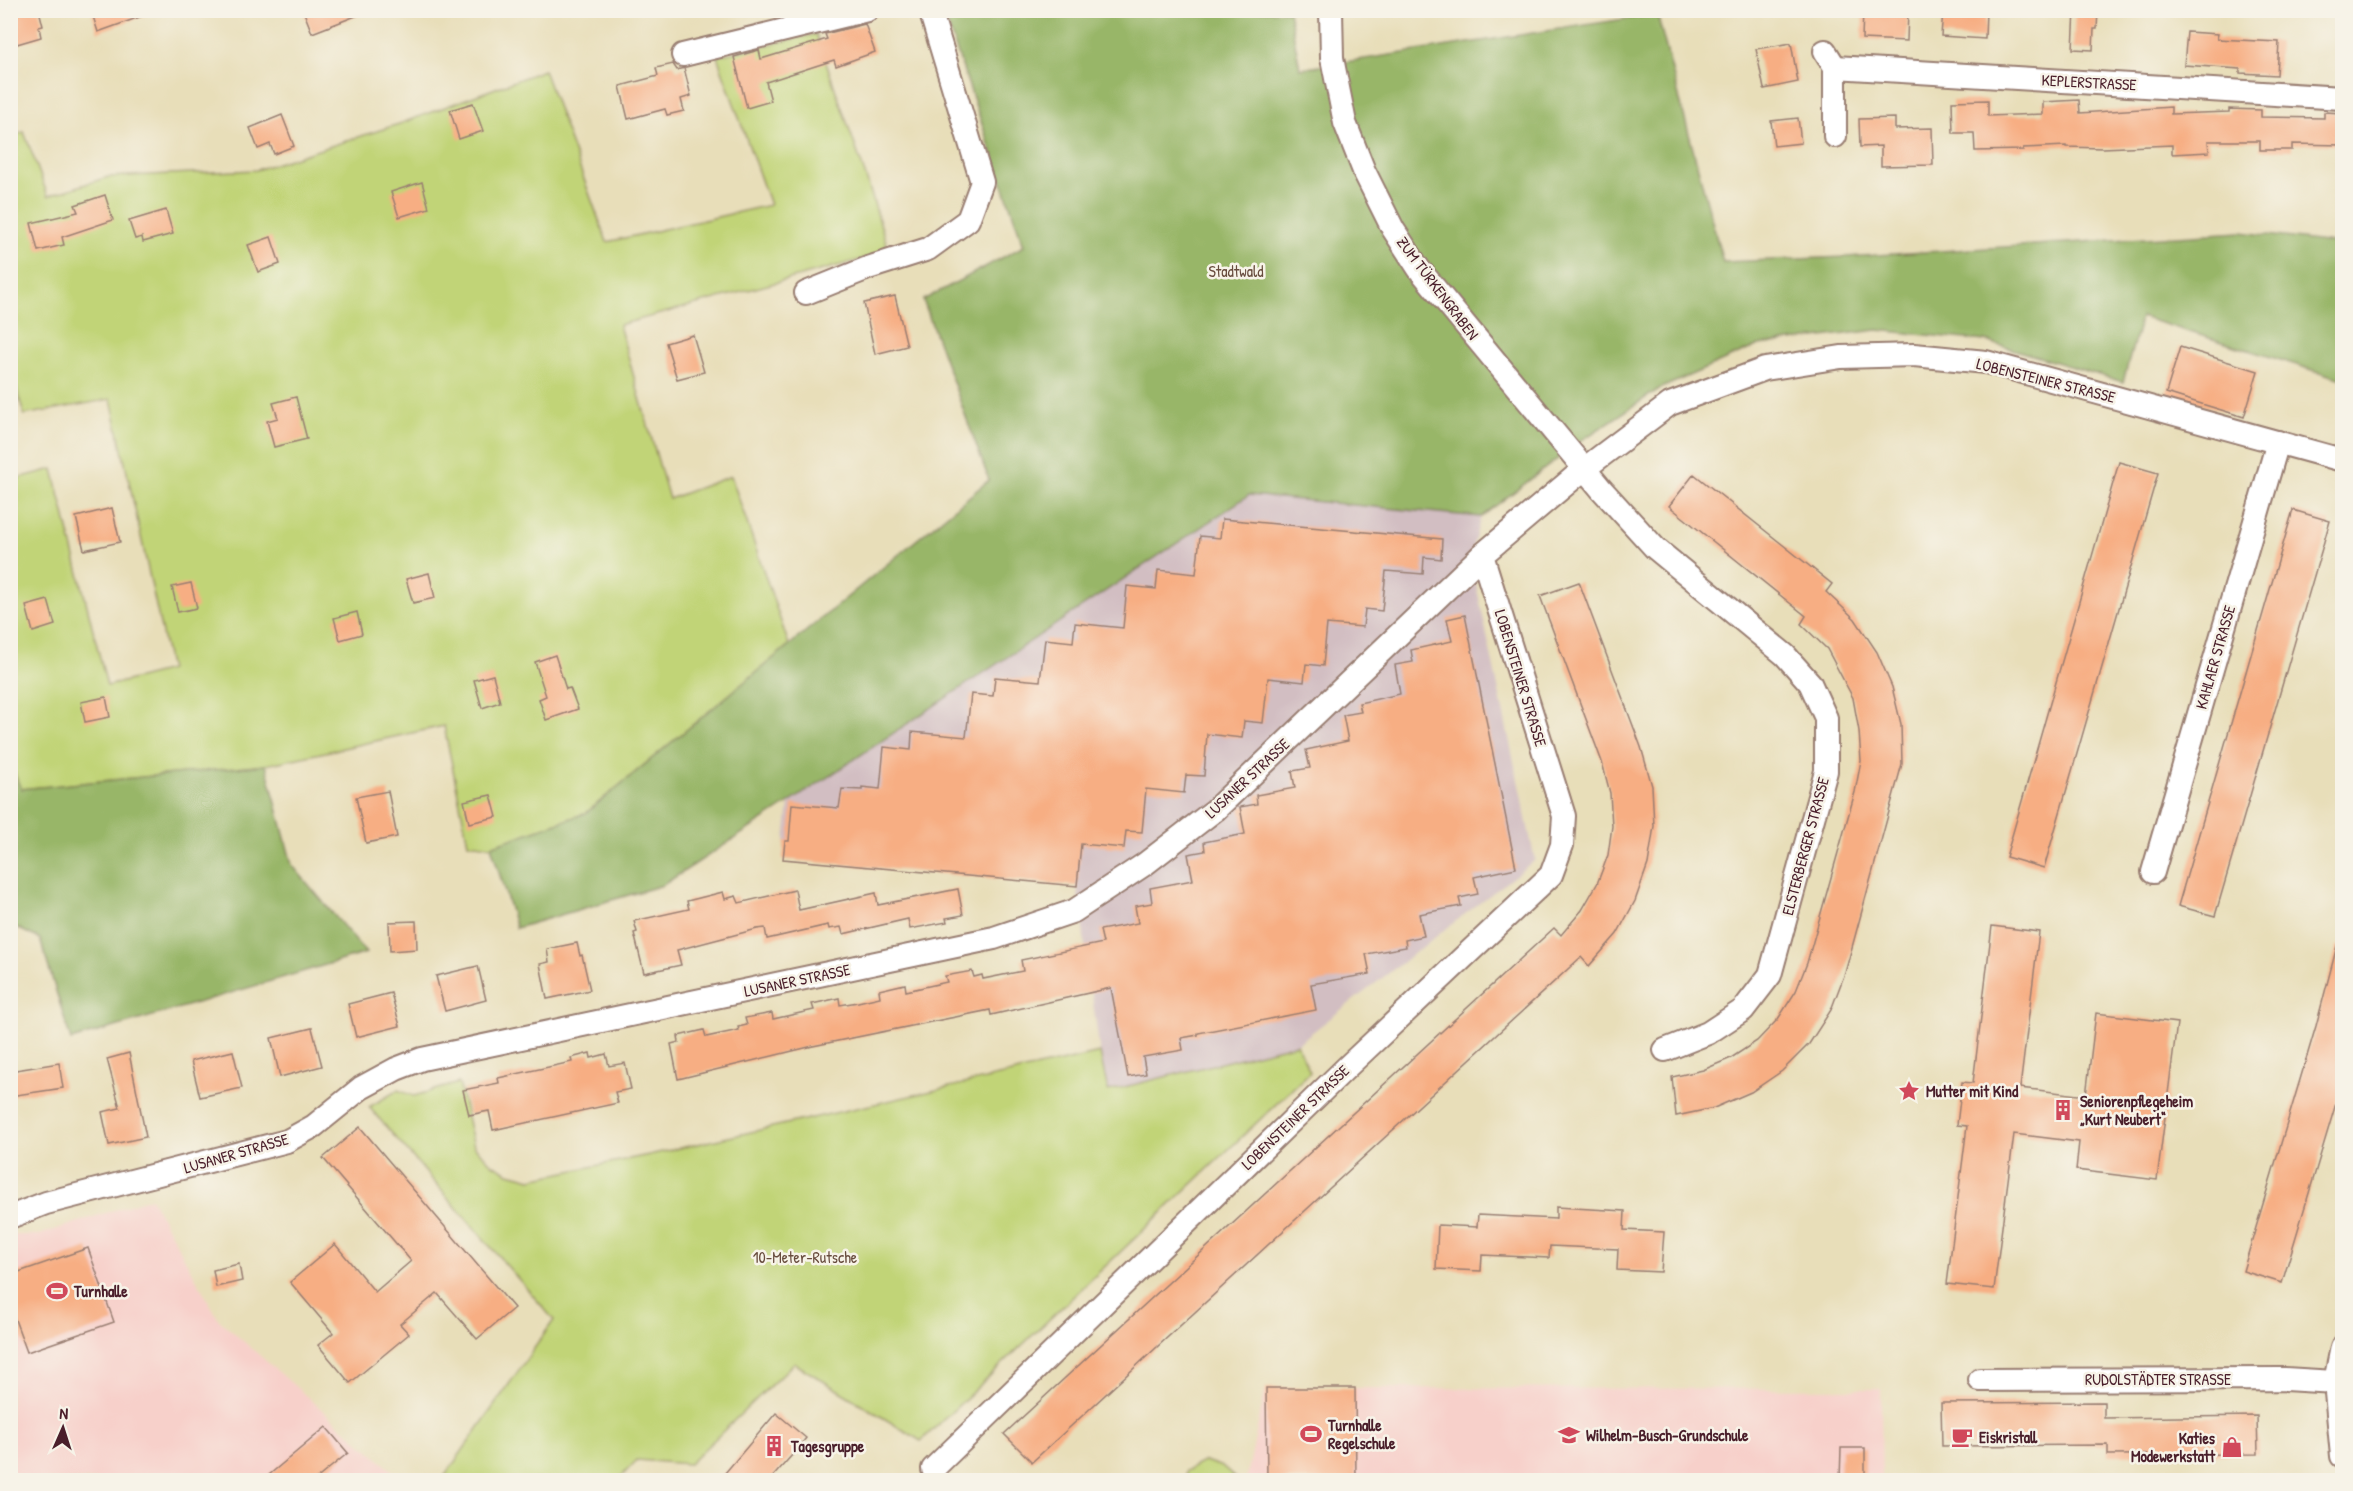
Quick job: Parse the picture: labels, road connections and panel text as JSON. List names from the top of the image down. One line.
{"streets":{"street":["KEPLERSTRASSE","ZUM TÜRKENGRABEN","LOBENSTEINER STRASSE","KAHLAER STRASSE","LUSANER STRASSE","ELSTERBERGER STRASSE","RUDOLSTÄDTER STRASSE"]},"crossings":[["ZUM TÜRKENGRABEN","LOBENSTEINER STRASSE"],["ZUM TÜRKENGRABEN","ELSTERBERGER STRASSE"],["LOBENSTEINER STRASSE","KAHLAER STRASSE"],["LOBENSTEINER STRASSE","LUSANER STRASSE"],["LOBENSTEINER STRASSE","ELSTERBERGER STRASSE"]],"parks":["Stadtwald","10-Meter-Rutsche"],"places":{"place":["Mutter mit Kind"],"building":["Seniorenpflegeheim „Kurt Neubert“","Tagesgruppe"],"sports":["Turnhalle","Turnhalle Regelschule"],"school or university":["Wilhelm-Busch-Grundschule"],"cafe":["Eiskristall"],"shop":["Katies Modewerkstatt"]},"north":"top"}
